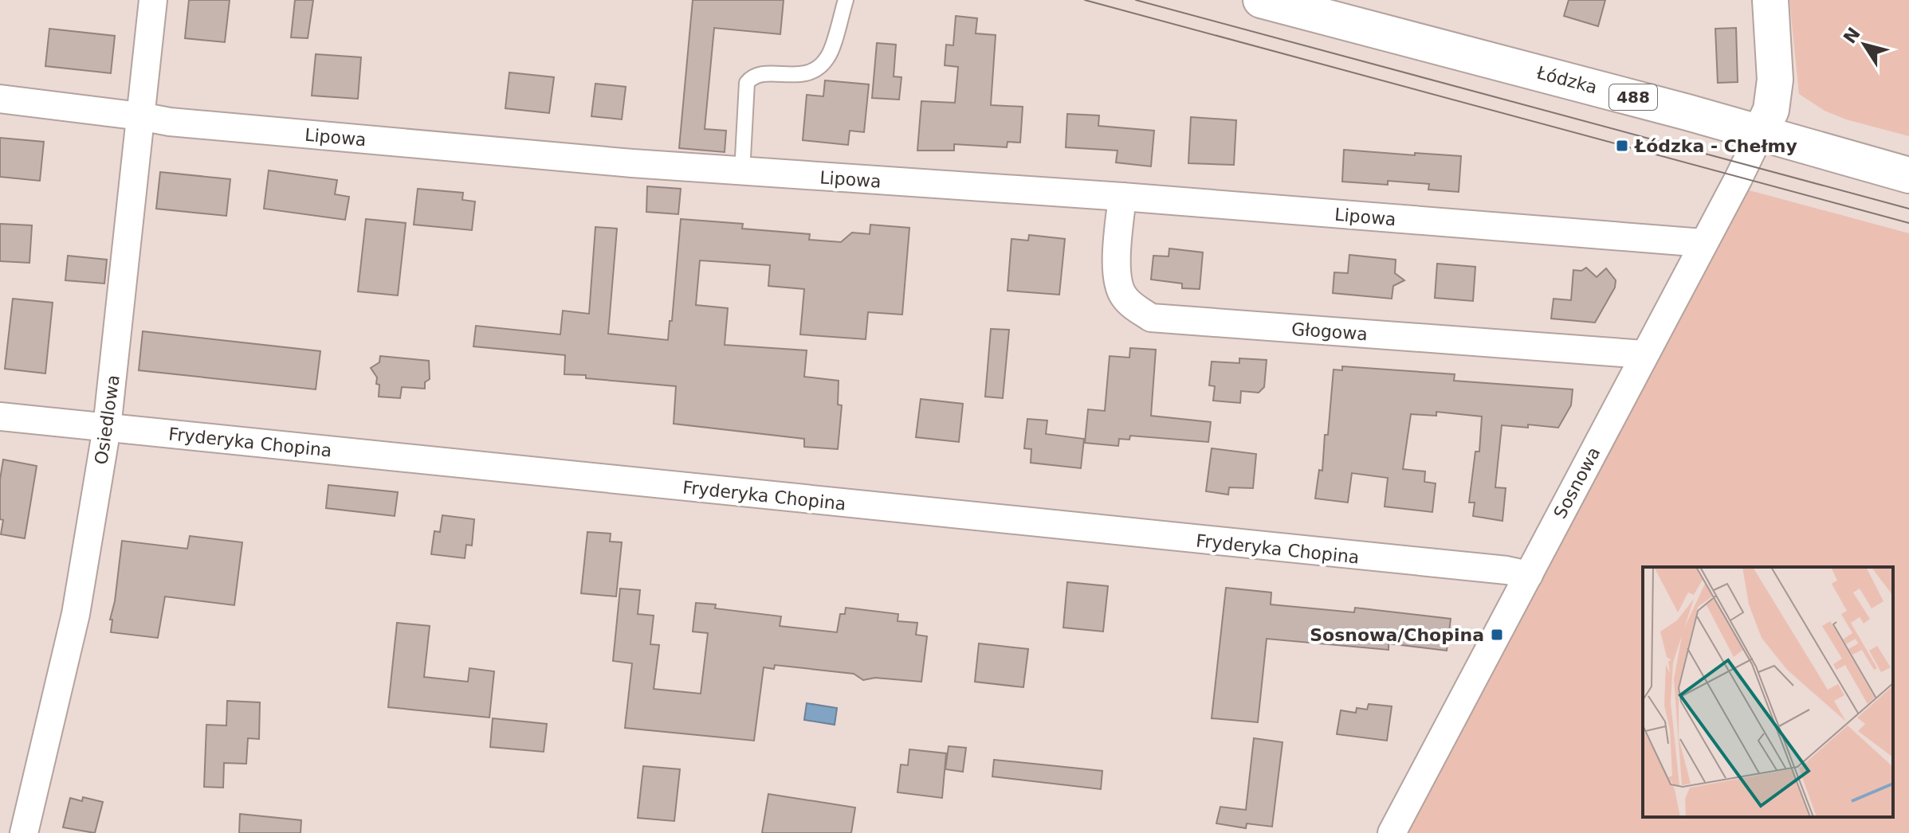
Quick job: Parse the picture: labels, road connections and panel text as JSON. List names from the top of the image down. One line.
{"streets":{"main road":["Łódzka","488"],"street":["Lipowa","Głogowa","Osiedlowa","Fryderyka Chopina","Sosnowa"]},"crossings":[["Łódzka","Sosnowa"],["Lipowa","Głogowa"],["Lipowa","Osiedlowa"],["Lipowa","Sosnowa"],["Głogowa","Sosnowa"],["Osiedlowa","Fryderyka Chopina"],["Fryderyka Chopina","Sosnowa"]],"places":{"transit":["Łódzka - Chełmy","Sosnowa/Chopina"]},"north":"top left"}
